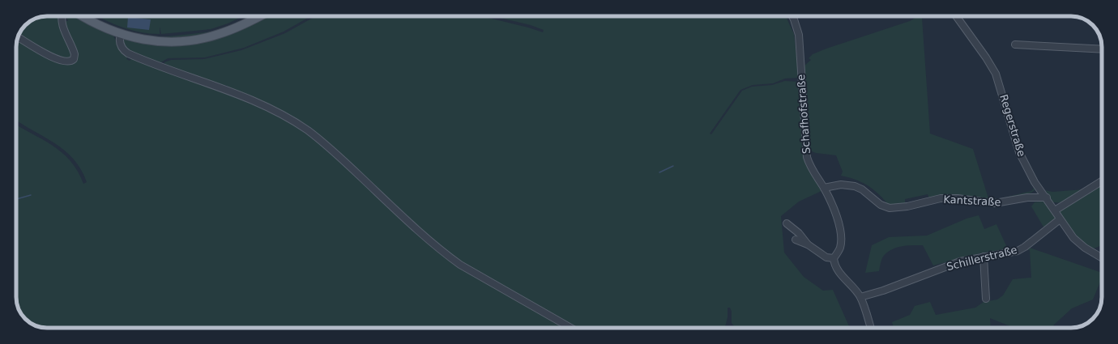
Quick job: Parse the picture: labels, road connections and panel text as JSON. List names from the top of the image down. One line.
{"streets":{"street":["Schafhofstraße","Regerstraße","Kantstraße","Schillerstraße"]},"crossings":[["Schafhofstraße","Kantstraße"],["Regerstraße","Kantstraße"],["Regerstraße","Schillerstraße"]]}
